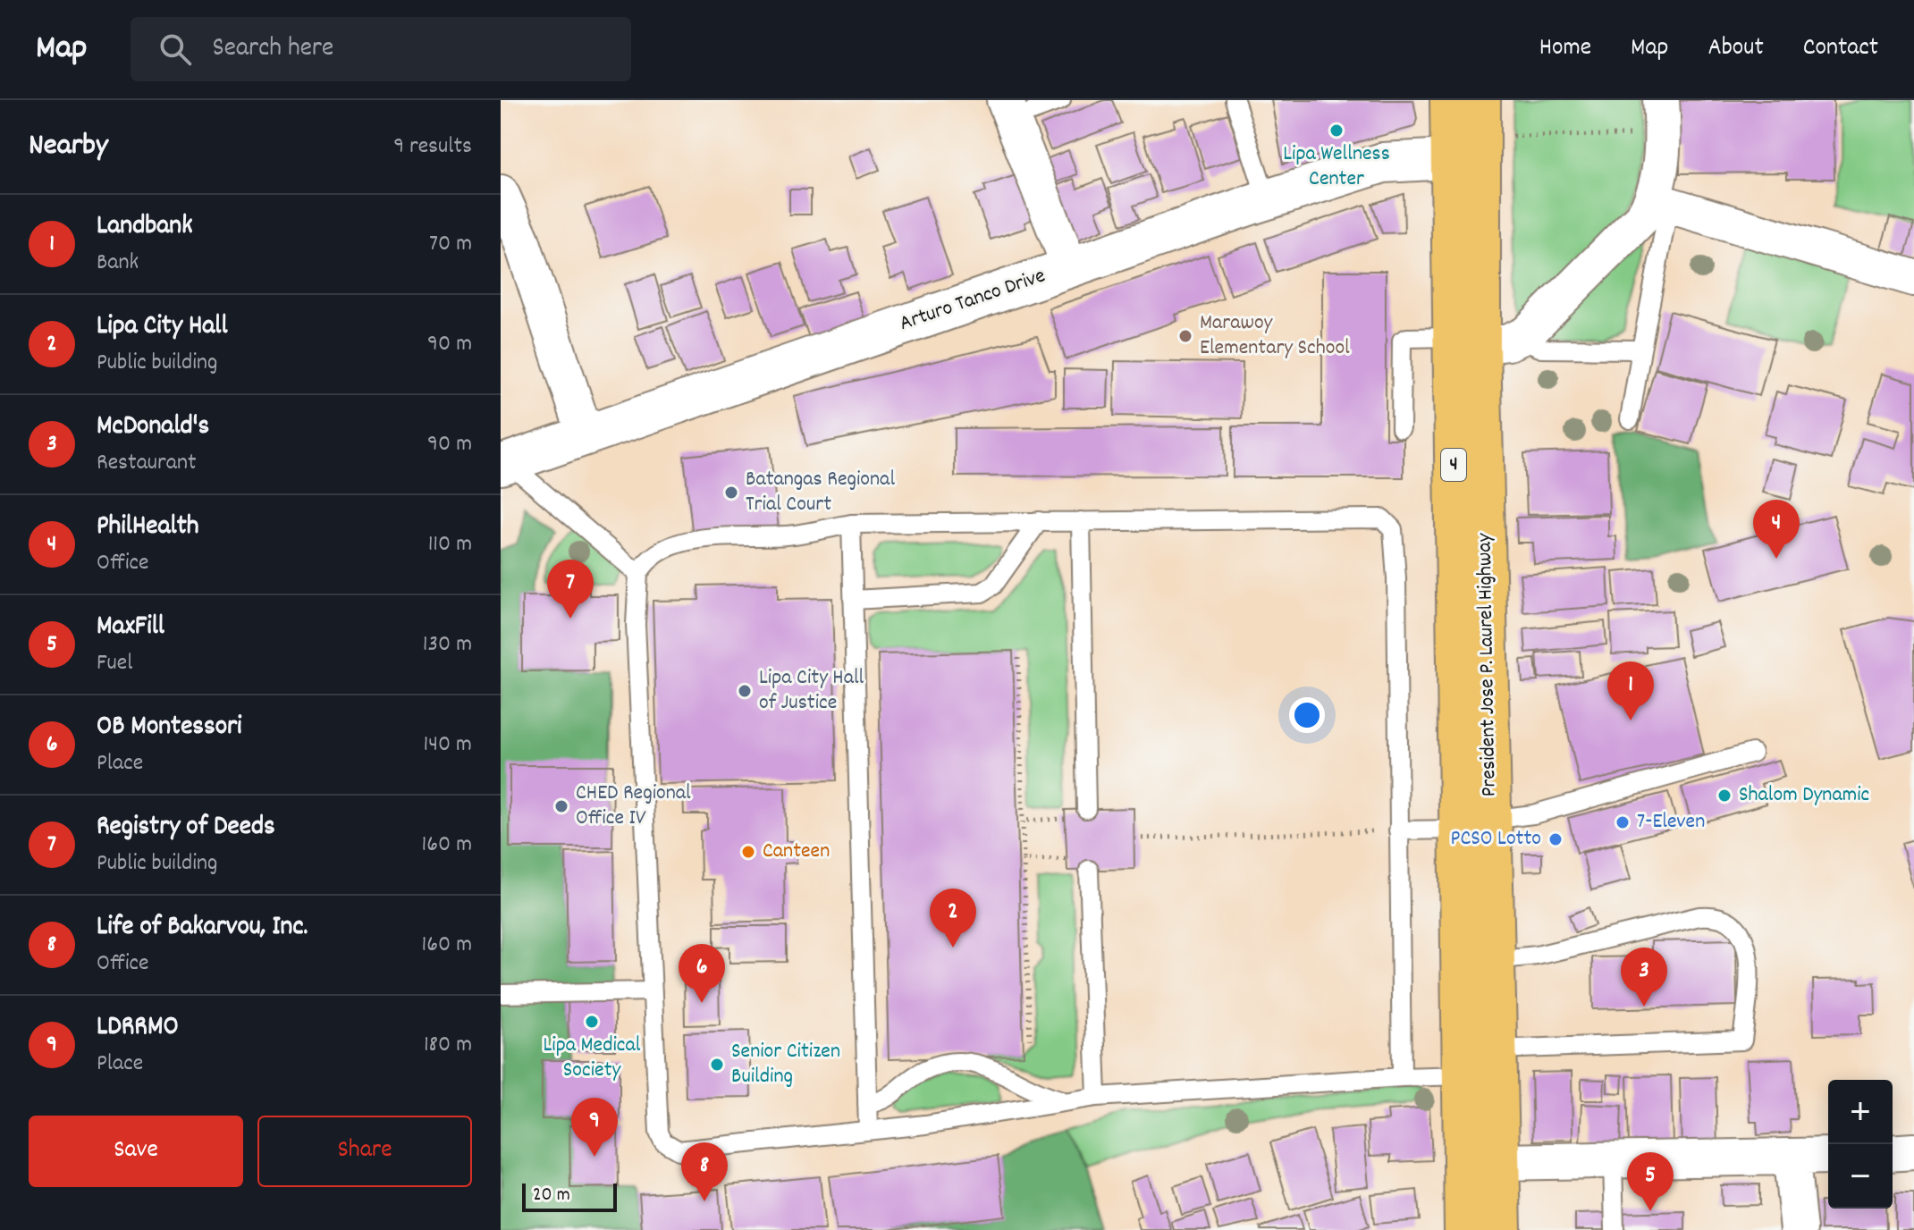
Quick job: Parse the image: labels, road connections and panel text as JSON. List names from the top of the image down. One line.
{"streets":{"highway":["4","President Jose P. Laurel Highway"],"street":["Arturo Tanco Drive"]},"crossings":[["Arturo Tanco Drive","President Jose P. Laurel Highway"]],"places":["Lipa Wellness Center","Marawoy Elementary School","Batangas Regional Trial Court","Lipa City Hall of Justice","Shalom Dynamic","CHED Regional Office IV","7-Eleven","PCSO Lotto","Canteen","Lipa Medical Society","Senior Citizen Building"],"scale_bar":"20 m","page":{"header":"Map","search":"Search here","nav":["Home","Map","About","Contact"],"heading":["Nearby","9 results"],"list":[{"mark":"1","name":"Landbank","note":"Bank","value":"70 m"},{"mark":"2","name":"Lipa City Hall","note":"Public building","value":"90 m"},{"mark":"3","name":"McDonald's","note":"Restaurant","value":"90 m"},{"mark":"4","name":"PhilHealth","note":"Office","value":"110 m"},{"mark":"5","name":"MaxFill","note":"Fuel","value":"130 m"},{"mark":"6","name":"OB Montessori","note":"Place","value":"140 m"},{"mark":"7","name":"Registry of Deeds","note":"Public building","value":"160 m"},{"mark":"8","name":"Life of Bakarvou, Inc.","note":"Office","value":"160 m"},{"mark":"9","name":"LDRRMO","note":"Place","value":"180 m"}],"pins":["4","7","1","2","6","3","9","8","5"],"map_buttons":["+","−"],"buttons":["Save","Share"],"scale":"20 m"}}
